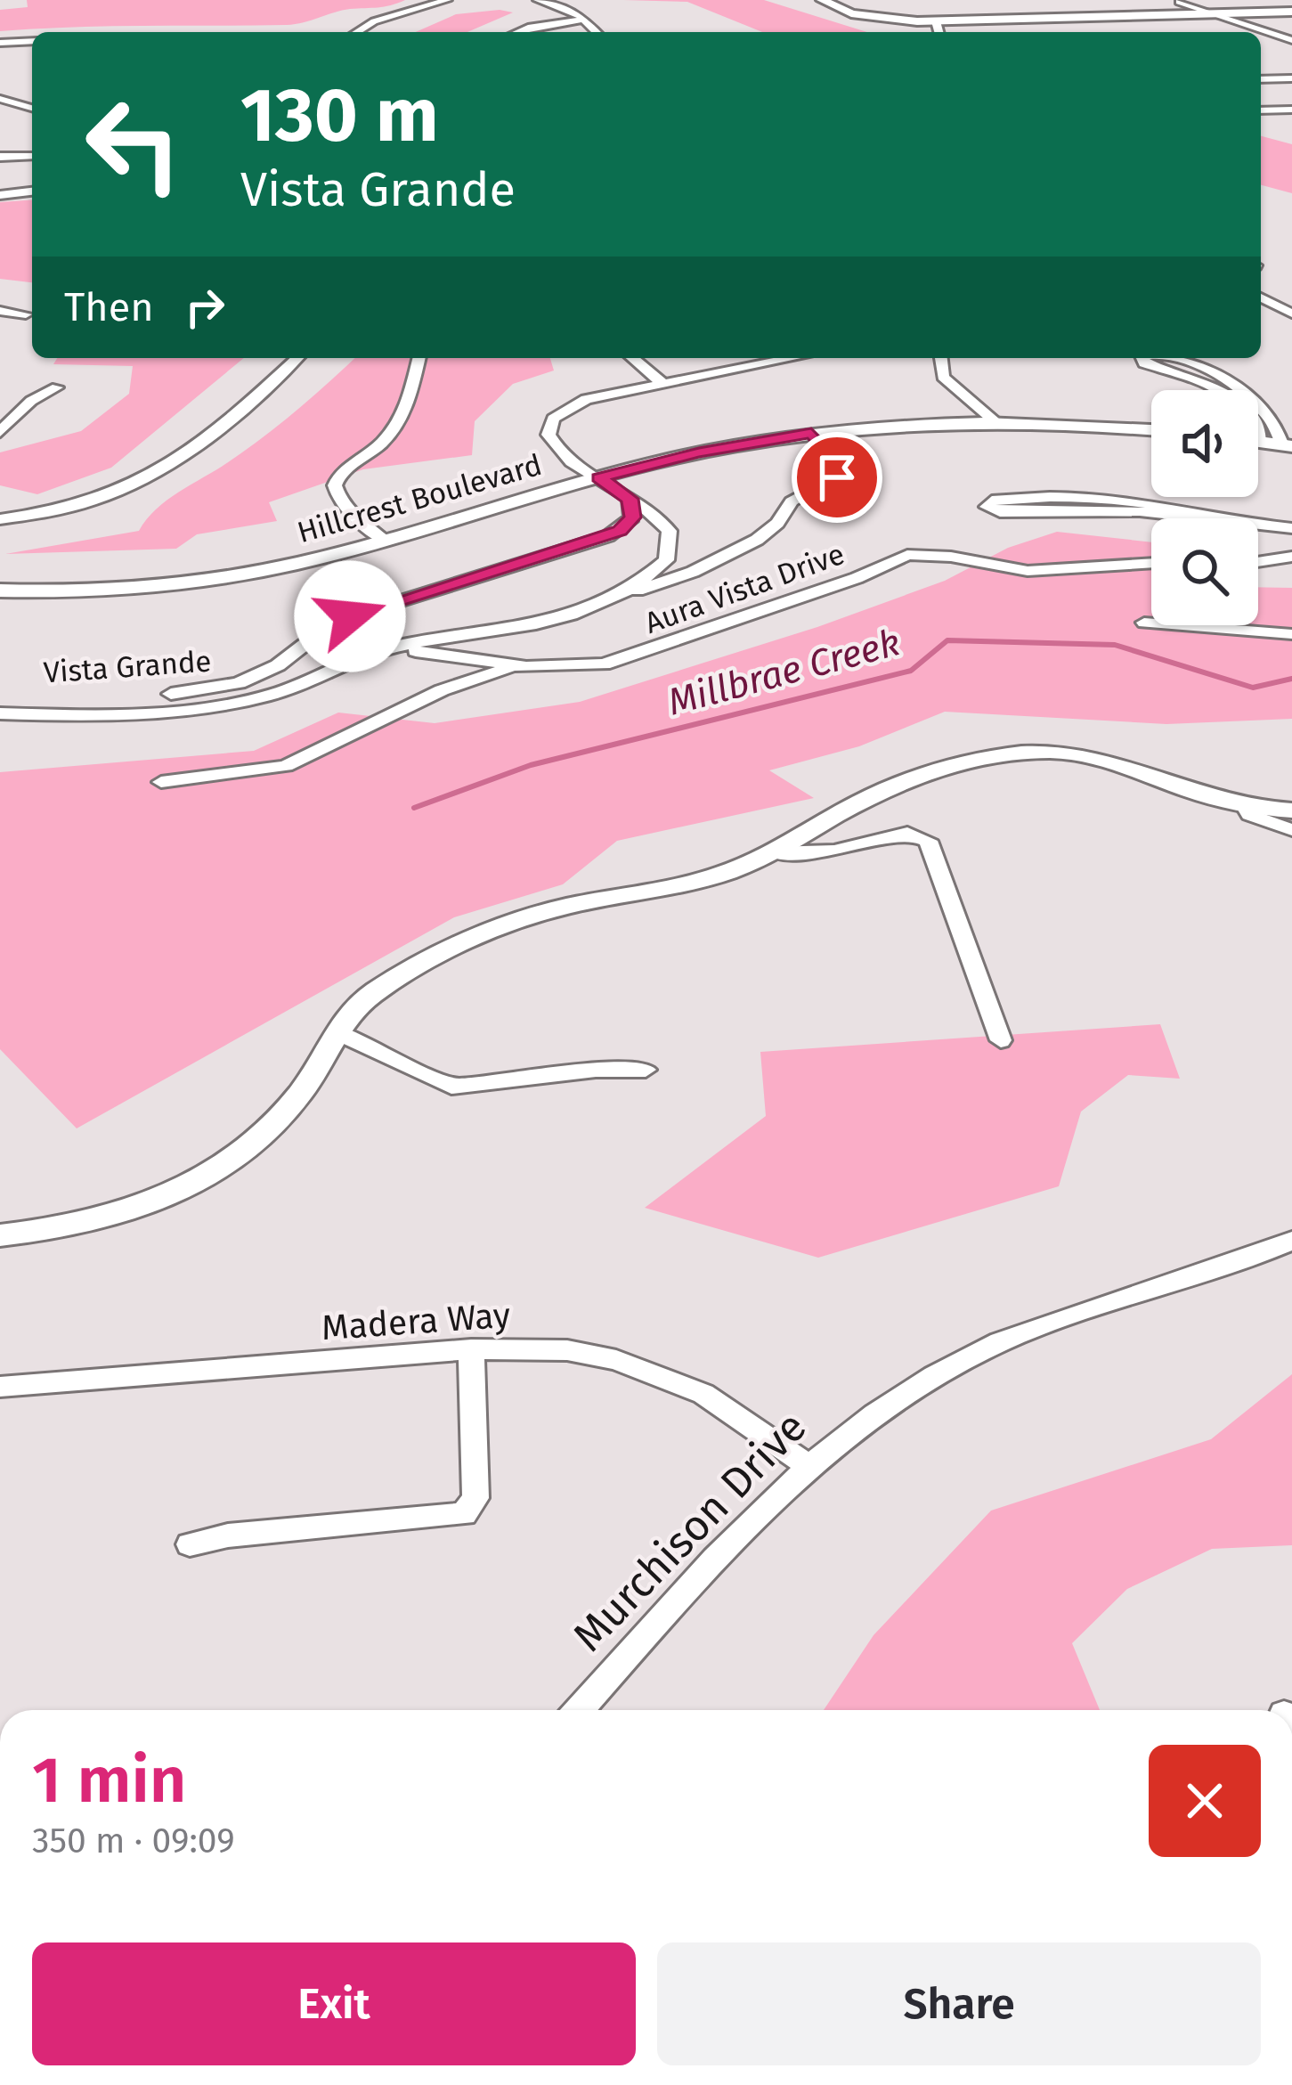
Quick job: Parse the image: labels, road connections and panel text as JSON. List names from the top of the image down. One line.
{"streets":{"street":["Hillcrest Boulevard","Aura Vista Drive","Vista Grande","Madera Way","Murchison Drive"]},"crossings":[["Madera Way","Murchison Drive"]],"water":["Millbrae Creek"],"page":{"turn":["130 m","Vista Grande"],"then":"Then","heading":["1 min","350 m · 09:09"],"buttons":["Exit","Share"]}}
